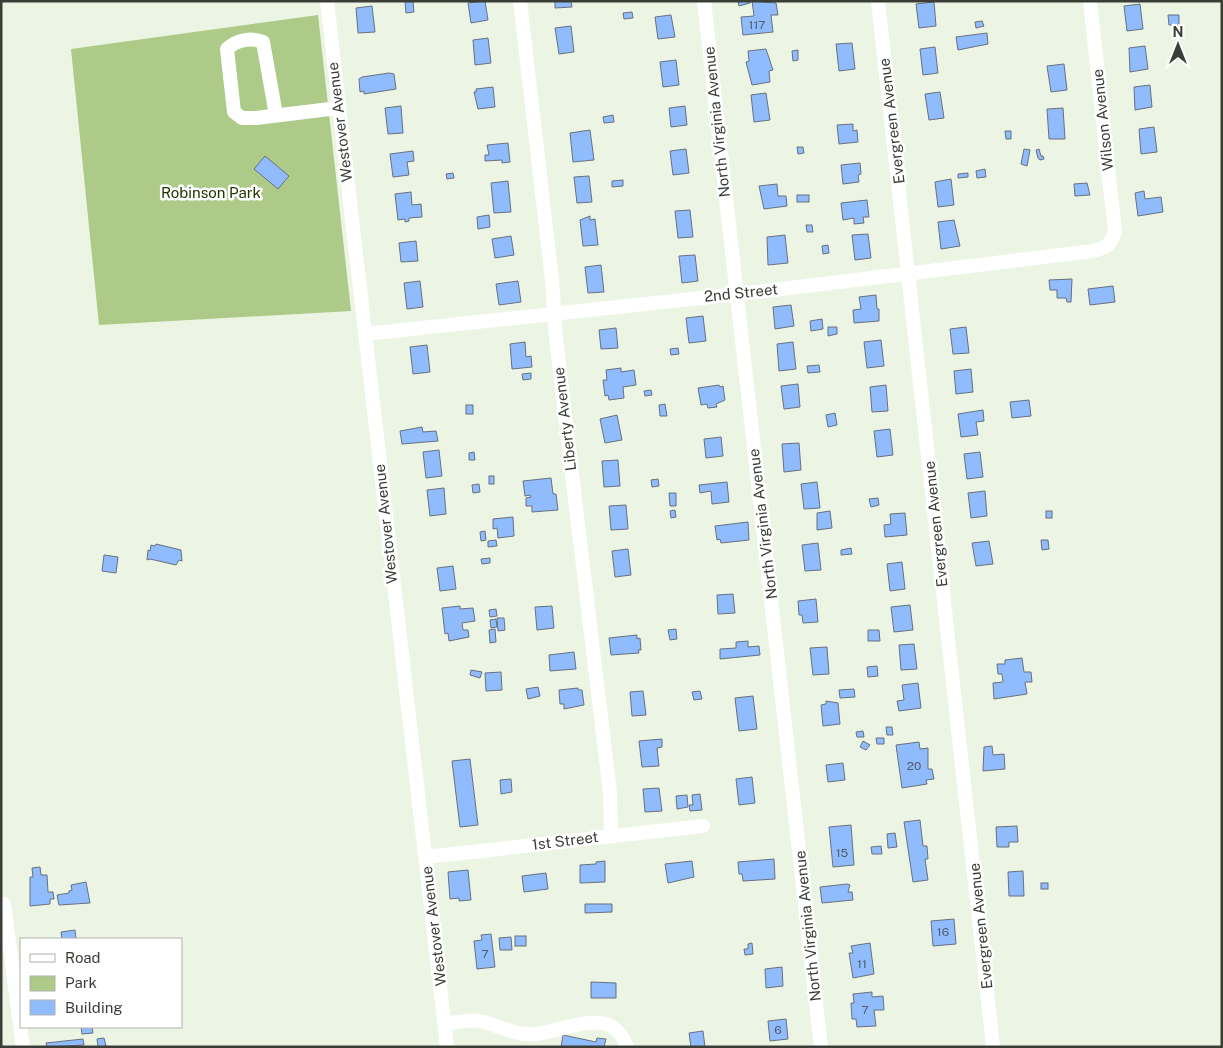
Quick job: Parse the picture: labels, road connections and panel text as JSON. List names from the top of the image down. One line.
{"streets":{"street":["Wilson Avenue","Evergreen Avenue","Westover Avenue","North Virginia Avenue","2nd Street","Liberty Avenue","1st Street"]},"crossings":[["Wilson Avenue","2nd Street"],["Evergreen Avenue","2nd Street"],["Westover Avenue","2nd Street"],["Westover Avenue","1st Street"],["North Virginia Avenue","2nd Street"],["2nd Street","Liberty Avenue"],["Liberty Avenue","1st Street"]],"parks":["Robinson Park"],"house_numbers":["117","20","15","16","7","11","7","6"],"legend":["Road","Park","Building"],"north":"top"}
